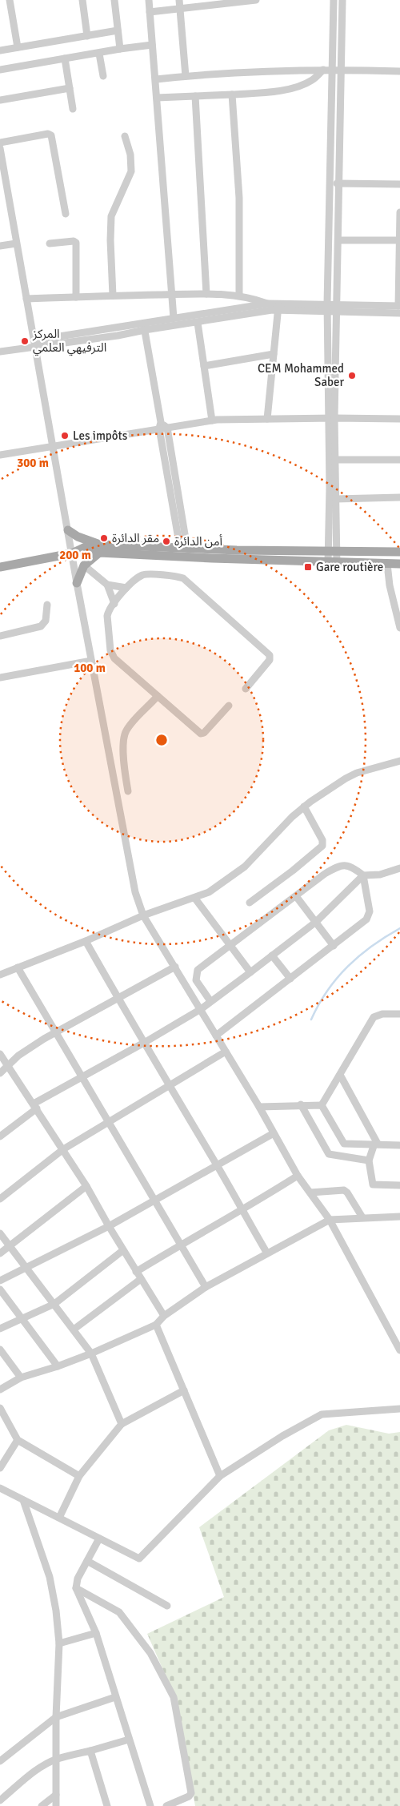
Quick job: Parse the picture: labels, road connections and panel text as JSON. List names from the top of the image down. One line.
{"places":{"other":["المركز الترفيهي العلمي","CEM Mohammed Saber","Les impôts","مقر الدائرة","أمن الدائرة"],"transit":["Gare routière"]},"rings":["300 m","200 m","100 m"]}
